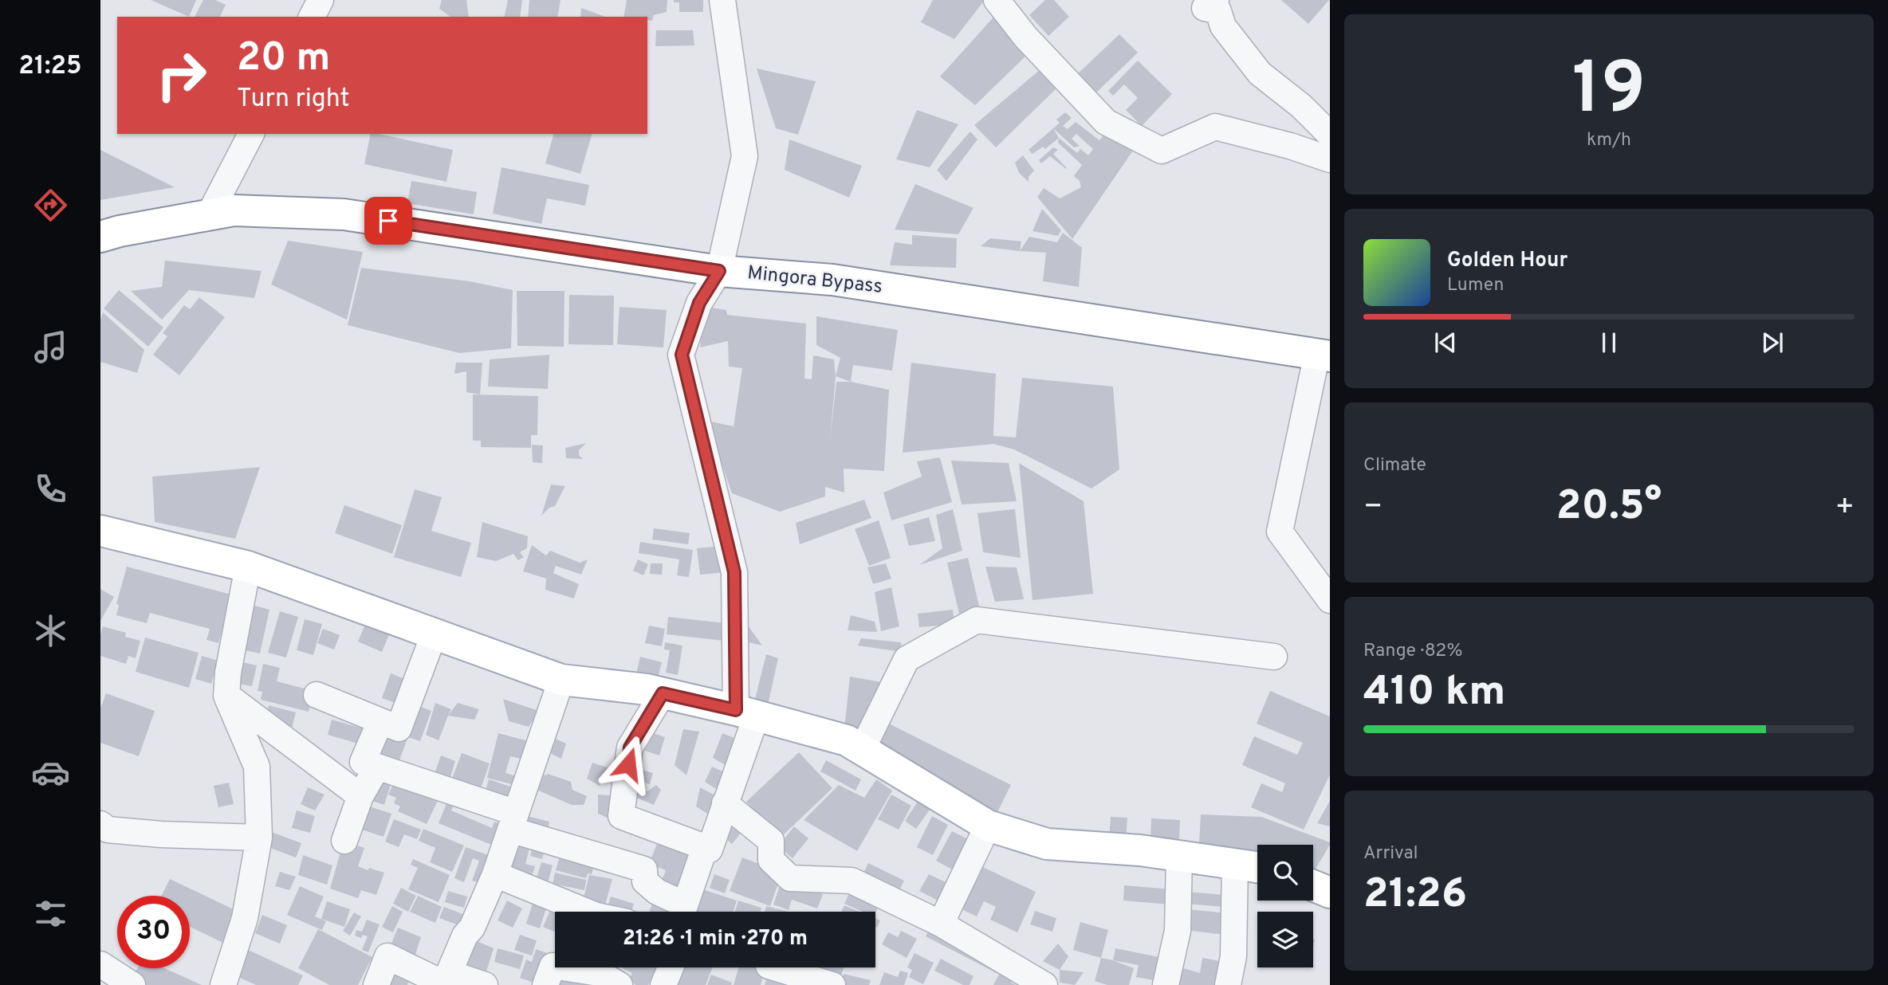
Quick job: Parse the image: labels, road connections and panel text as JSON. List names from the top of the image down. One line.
{"streets":{"main road":["Mingora Bypass"]},"page":{"tabs":"21:25","tile":[["19","km/h"],"Climate",["Range · 82%","410 km"],["Arrival","21:26"]],"turn":["20 m","Turn right"],"song":["Golden Hour","Lumen"],"heat":["−","20.5°","+"],"limit":"30","trip":"21:26 · 1 min · 270 m"}}
